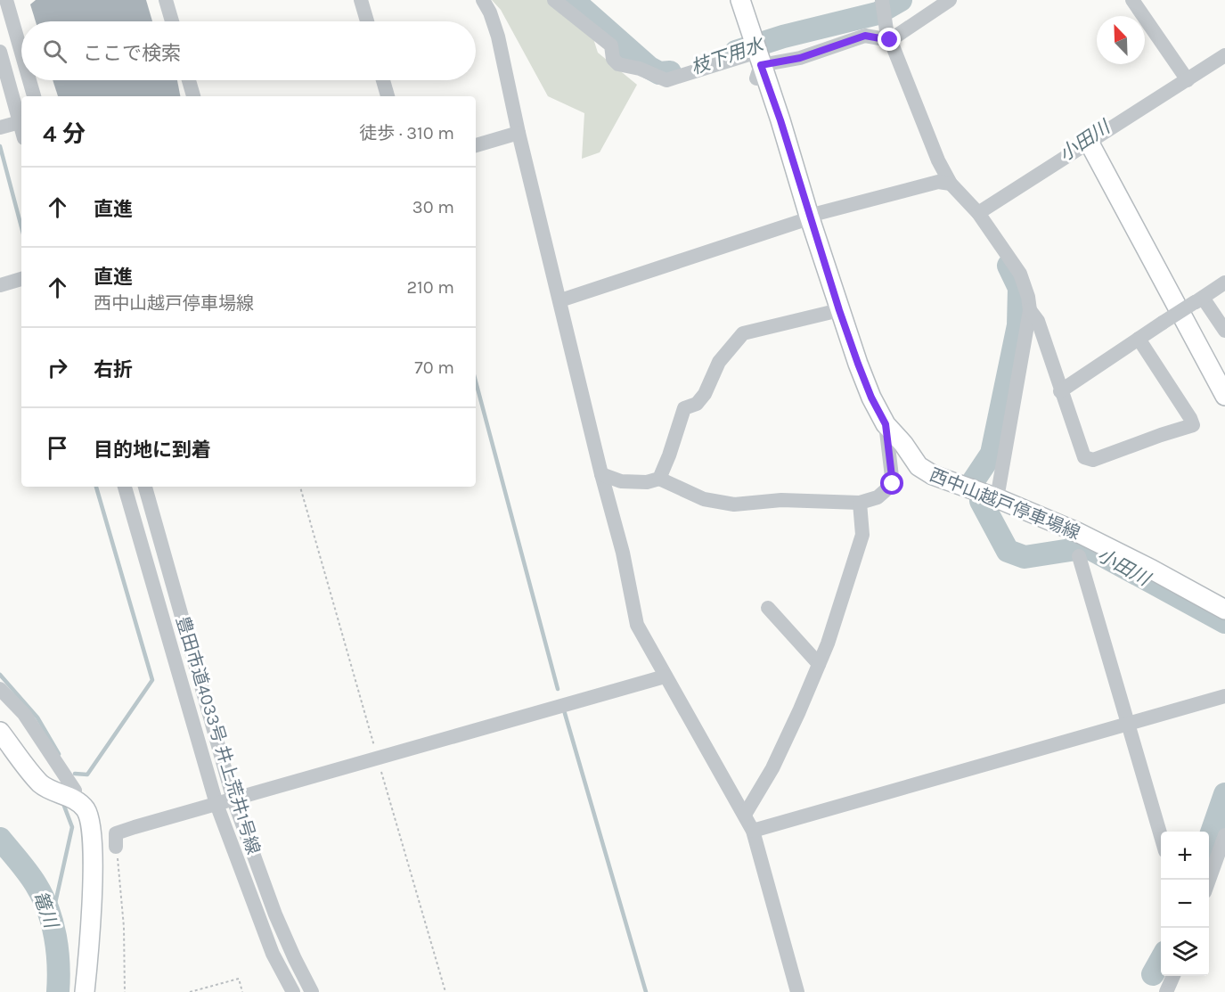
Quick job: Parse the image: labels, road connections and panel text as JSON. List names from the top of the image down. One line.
{"streets":{"main road":["西中山越戸停車場線"],"street":["豊田市道4033号 井上荒井1号線"]},"water":["枝下用水","小田川","篭川"],"north":"top left","page":{"search":"ここで検索","heading":["4 分","徒歩 · 310 m"],"list":[["直進","30 m"],["直進","西中山越戸停車場線","210 m"],["右折","70 m"],"目的地に到着"],"map_buttons":["+","−"]}}
